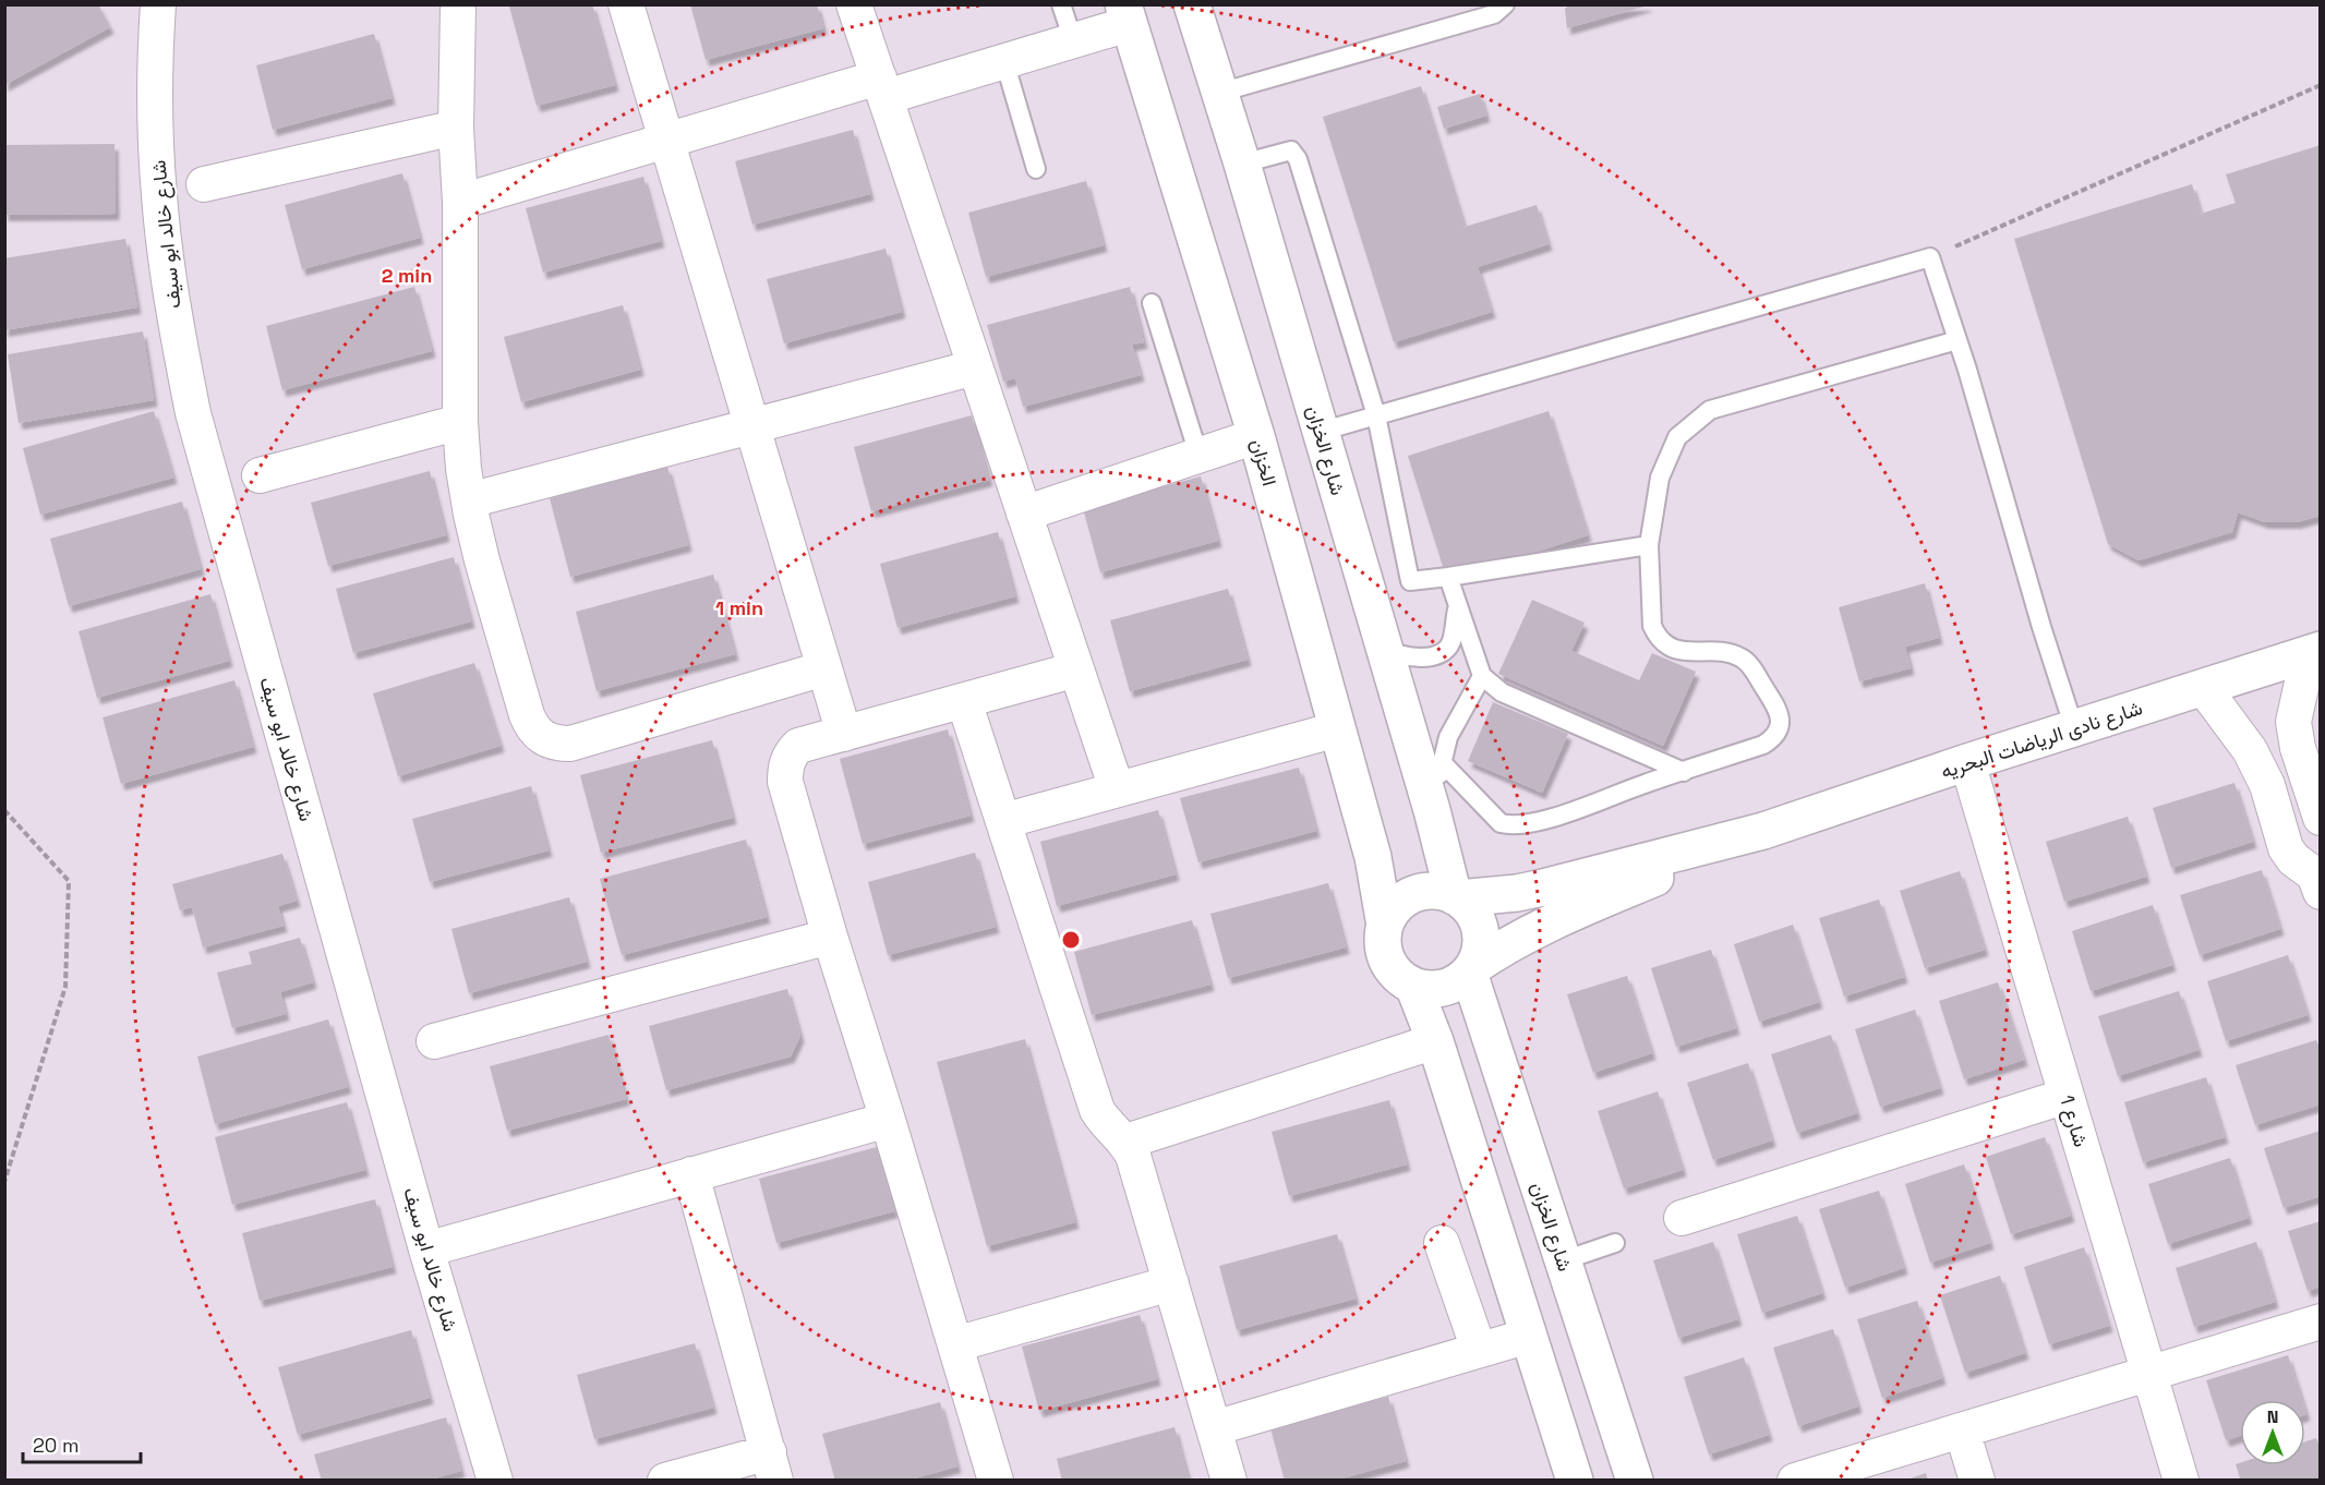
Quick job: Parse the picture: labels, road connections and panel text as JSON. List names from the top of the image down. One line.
{"streets":{"main road":["شارع الخزان","الخزان","شارع نادى الرياضات البحريه"],"street":["شارع خالد ابو سيف","شارع 1"]},"crossings":[["شارع الخزان","الخزان"],["شارع الخزان","شارع نادى الرياضات البحريه"],["الخزان","شارع نادى الرياضات البحريه"],["شارع نادى الرياضات البحريه","شارع 1"]],"scale_bar":"20 m","north":"top","rings":["2 min","1 min"]}
